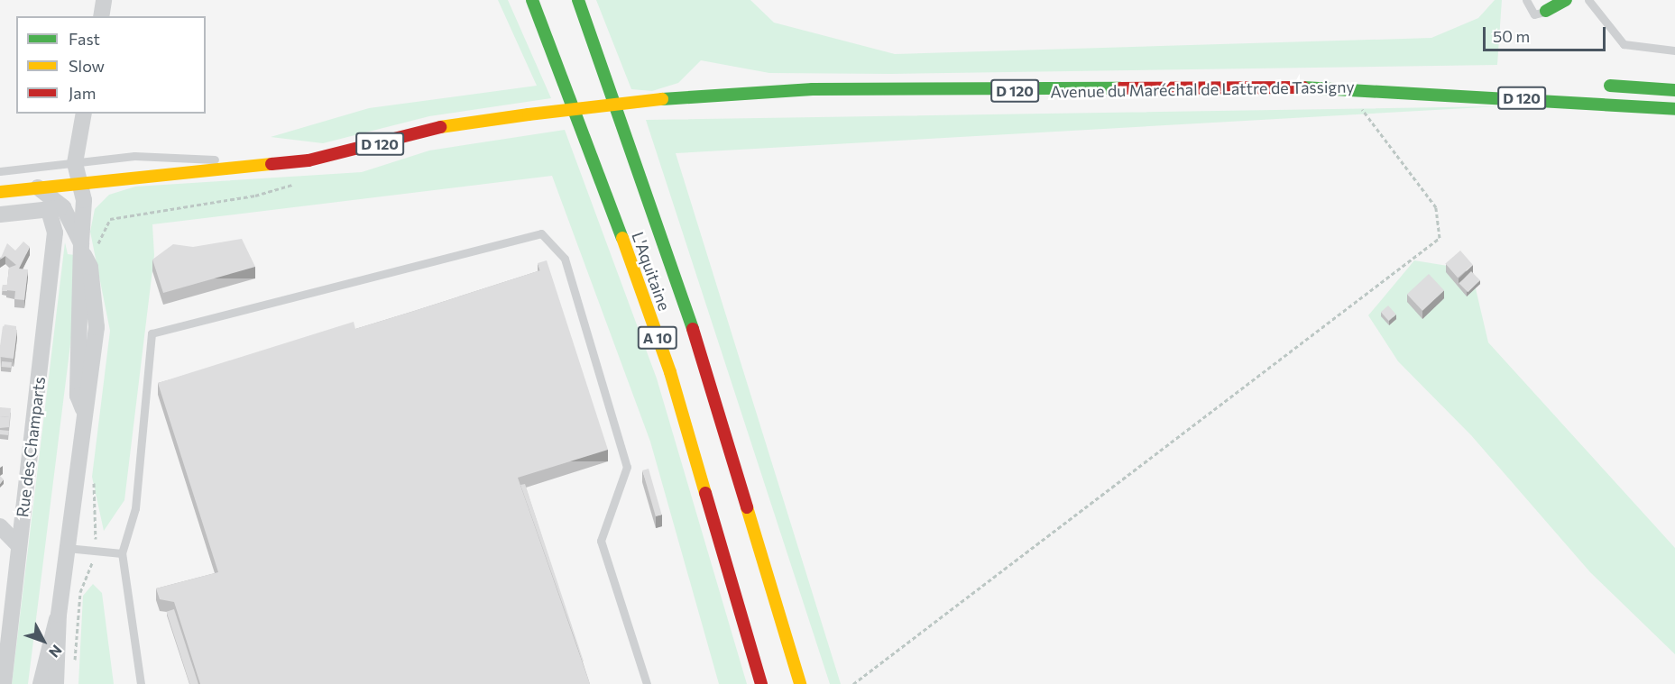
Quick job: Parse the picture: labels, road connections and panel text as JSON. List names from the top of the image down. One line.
{"streets":{"main road":["Avenue du Maréchal de Lattre de Tassigny","D 120","L'Aquitaine","A 10"],"street":["Rue des Champarts"]},"crossings":[["Avenue du Maréchal de Lattre de Tassigny","Rue des Champarts"]],"legend":["Fast","Slow","Jam"],"scale_bar":"50 m","north":"bottom right"}
